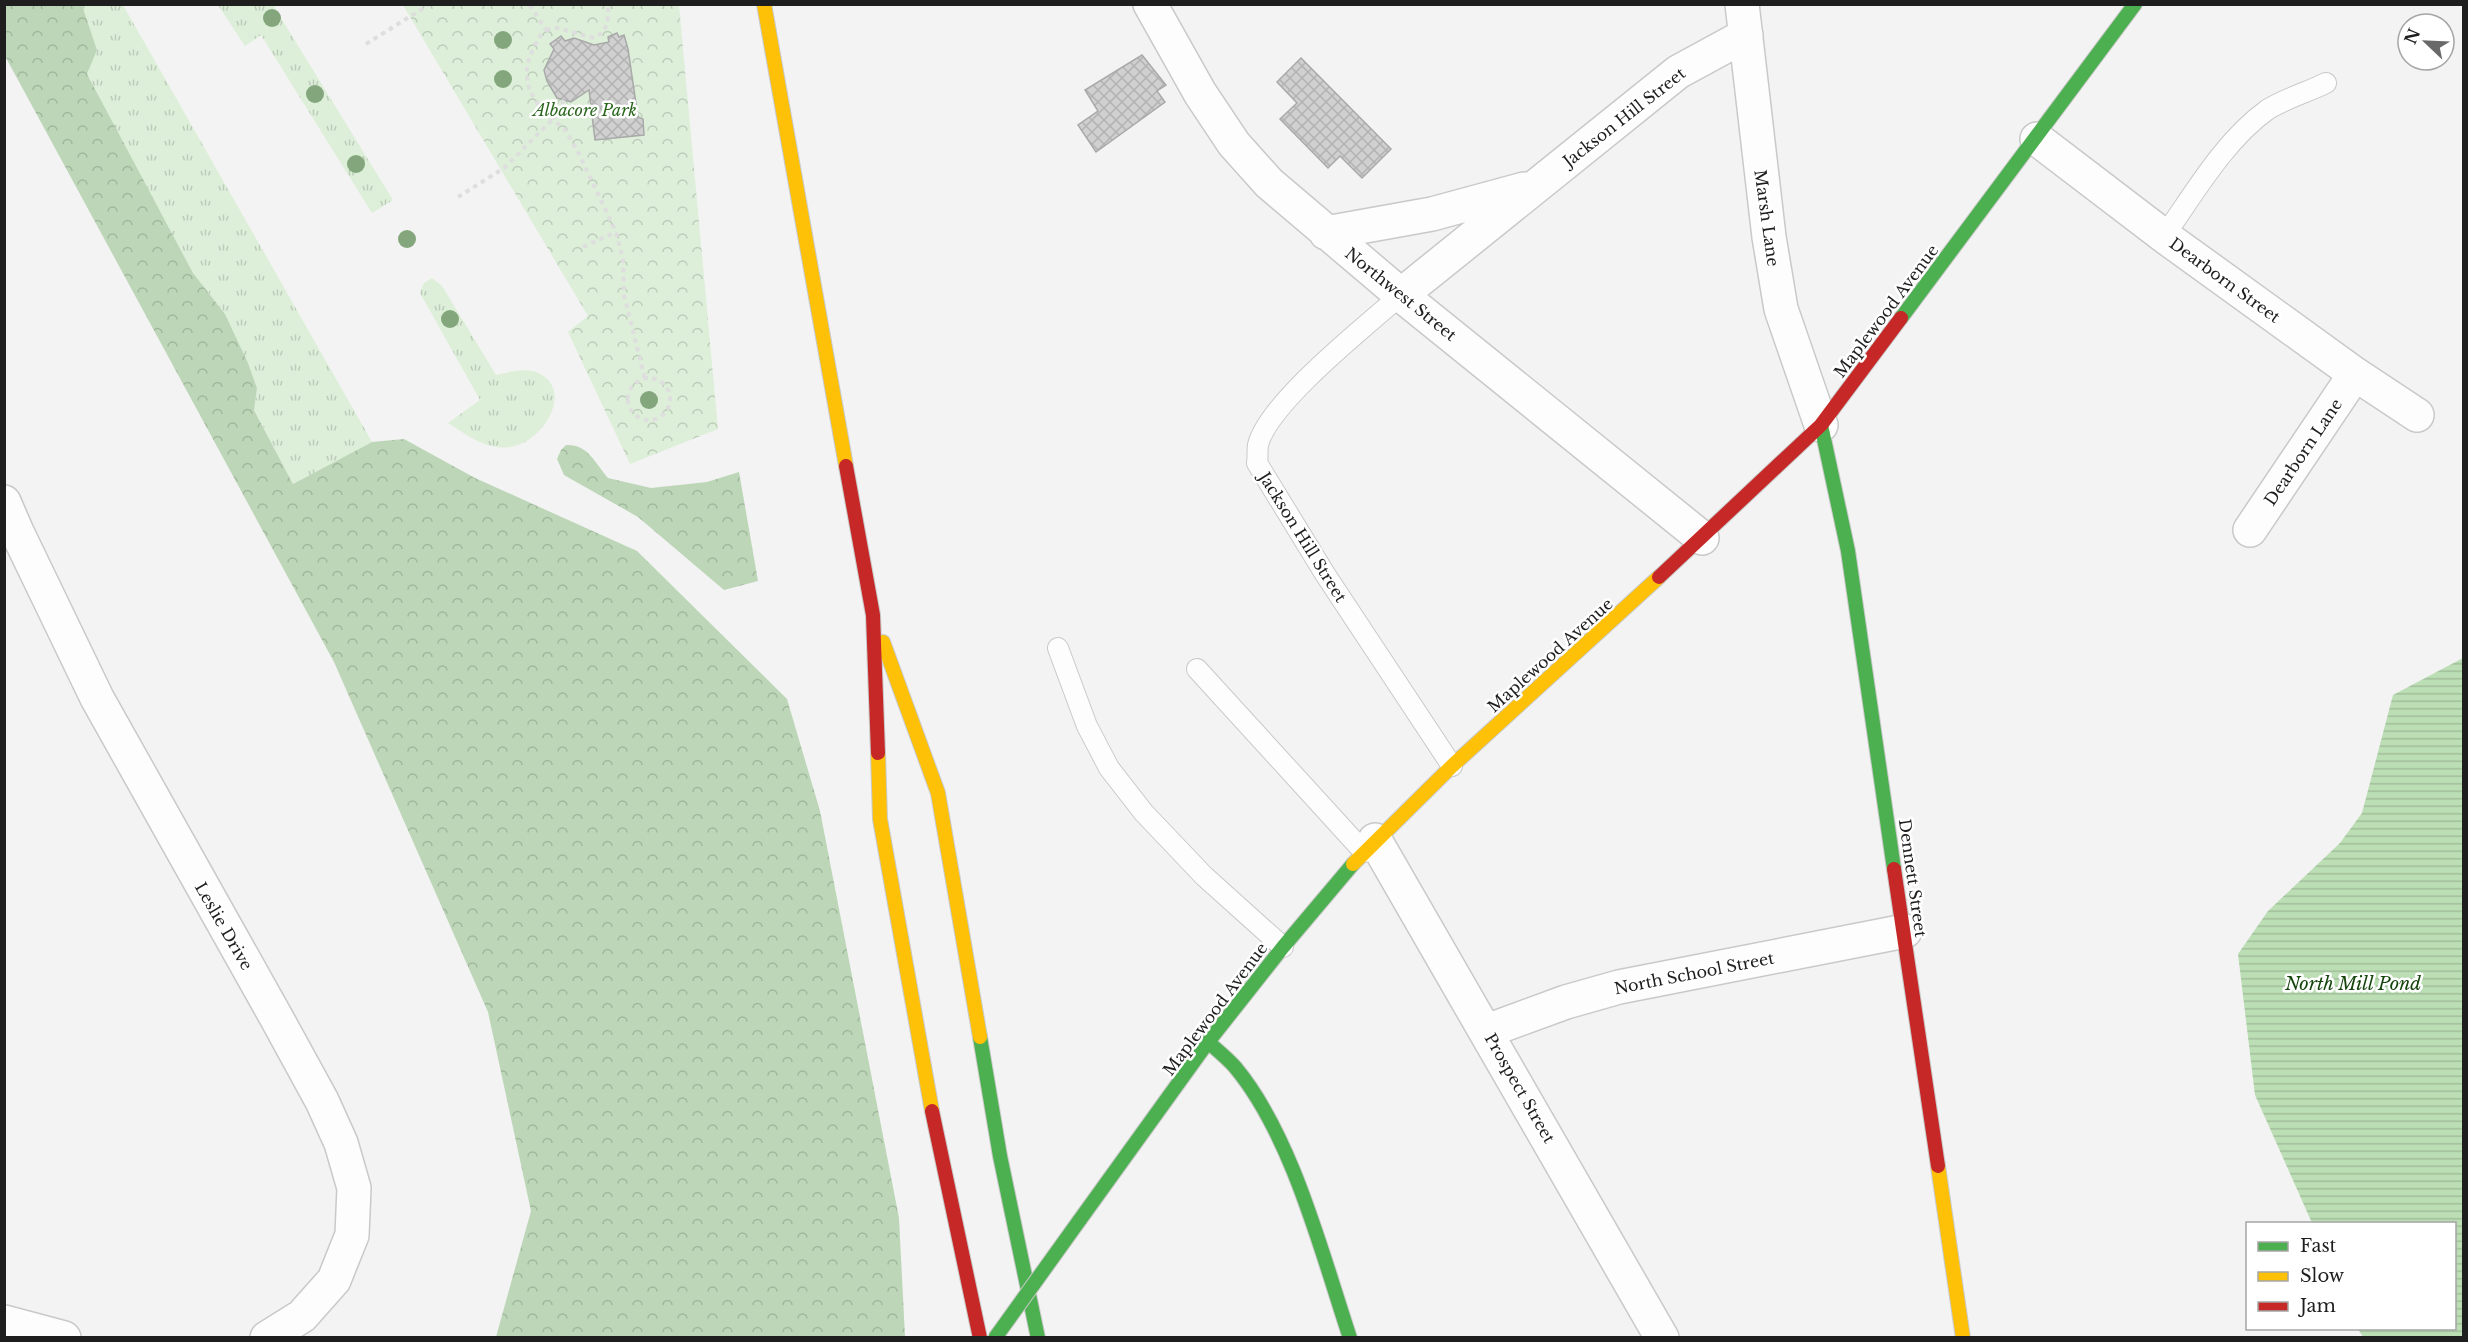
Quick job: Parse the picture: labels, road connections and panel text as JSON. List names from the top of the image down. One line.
{"streets":{"street":["Jackson Hill Street","Marsh Lane","Dearborn Street","Northwest Street","Maplewood Avenue","Dearborn Lane","Dennett Street","Leslie Drive","North School Street","Prospect Street"]},"crossings":[["Jackson Hill Street","Marsh Lane"],["Jackson Hill Street","Northwest Street"],["Jackson Hill Street","Maplewood Avenue"],["Marsh Lane","Maplewood Avenue"],["Marsh Lane","Dennett Street"],["Dearborn Street","Maplewood Avenue"],["Dearborn Street","Dearborn Lane"],["Northwest Street","Maplewood Avenue"],["Maplewood Avenue","Dennett Street"],["Maplewood Avenue","Prospect Street"],["Dennett Street","North School Street"],["North School Street","Prospect Street"]],"water":["North Mill Pond"],"parks":["Albacore Park"],"legend":["Fast","Slow","Jam"],"north":"top left"}
